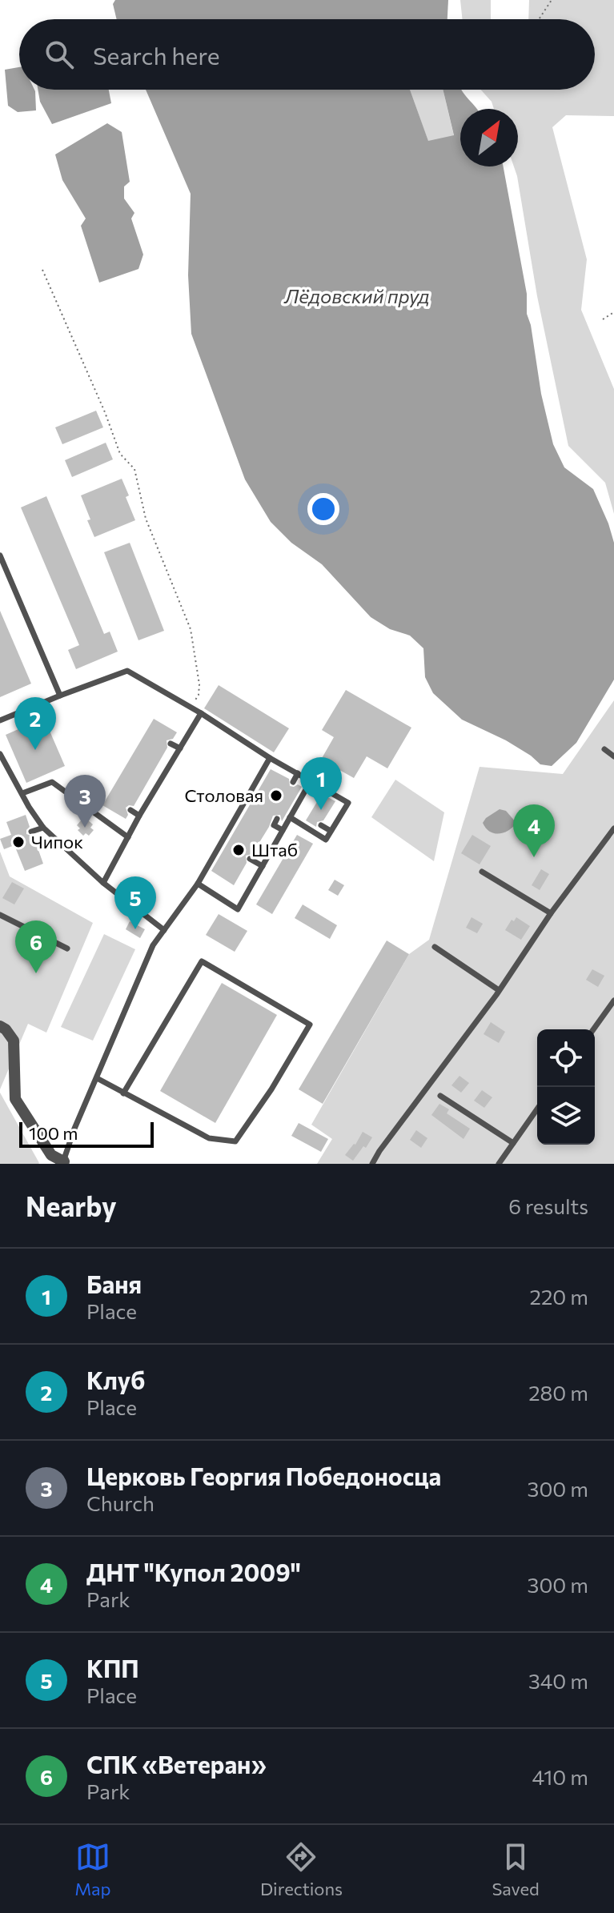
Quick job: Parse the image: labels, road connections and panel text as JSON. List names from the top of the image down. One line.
{"water":["Лёдовский пруд"],"places":["Столовая","Чипок","Штаб"],"scale_bar":"100 m","north":"top right","page":{"search":"Search here","pins":["2","1","3","4","5","6"],"scale":"100 m","heading":["Nearby","6 results"],"list":[{"mark":"1","name":"Баня","note":"Place","value":"220 m"},{"mark":"2","name":"Клуб","note":"Place","value":"280 m"},{"mark":"3","name":"Церковь Георгия Победоносца","note":"Church","value":"300 m"},{"mark":"4","name":"ДНТ \"Купол 2009\"","note":"Park","value":"300 m"},{"mark":"5","name":"КПП","note":"Place","value":"340 m"},{"mark":"6","name":"СПК «Ветеран»","note":"Park","value":"410 m"}],"nav":["Map","Directions","Saved"]}}
